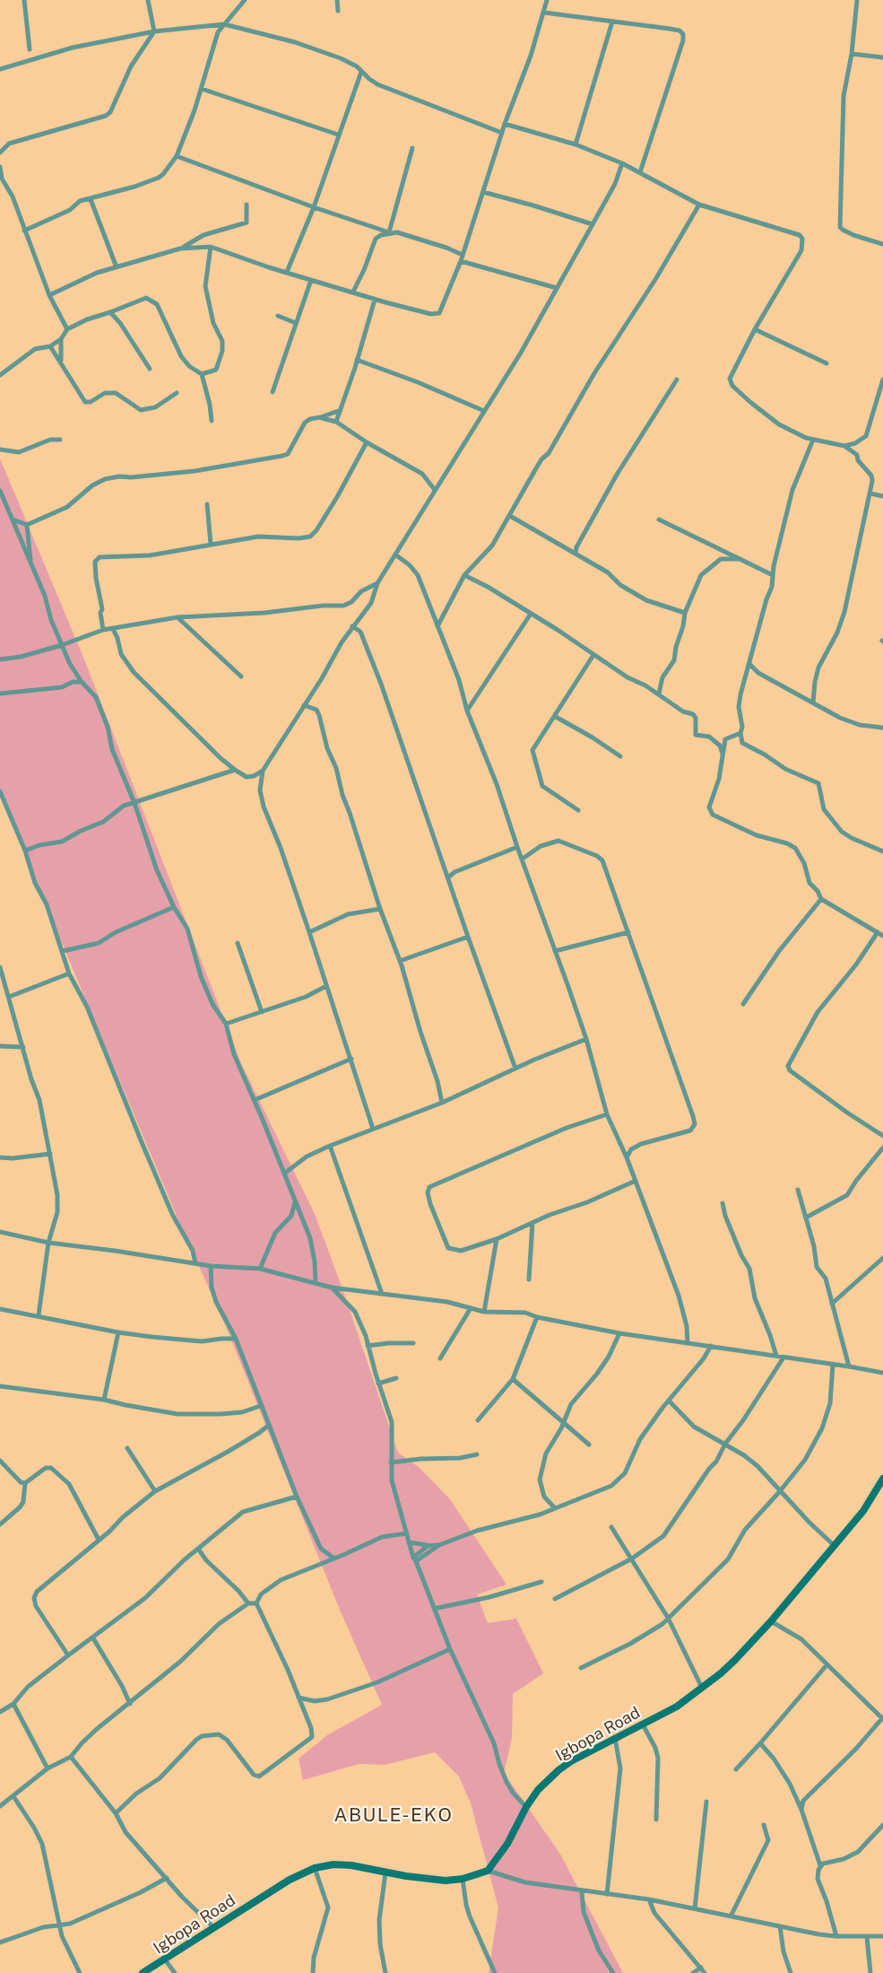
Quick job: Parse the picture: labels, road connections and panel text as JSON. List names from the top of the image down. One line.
{"streets":{"street":["Igbopa Road"]},"districts":["ABULE-EKO"]}
